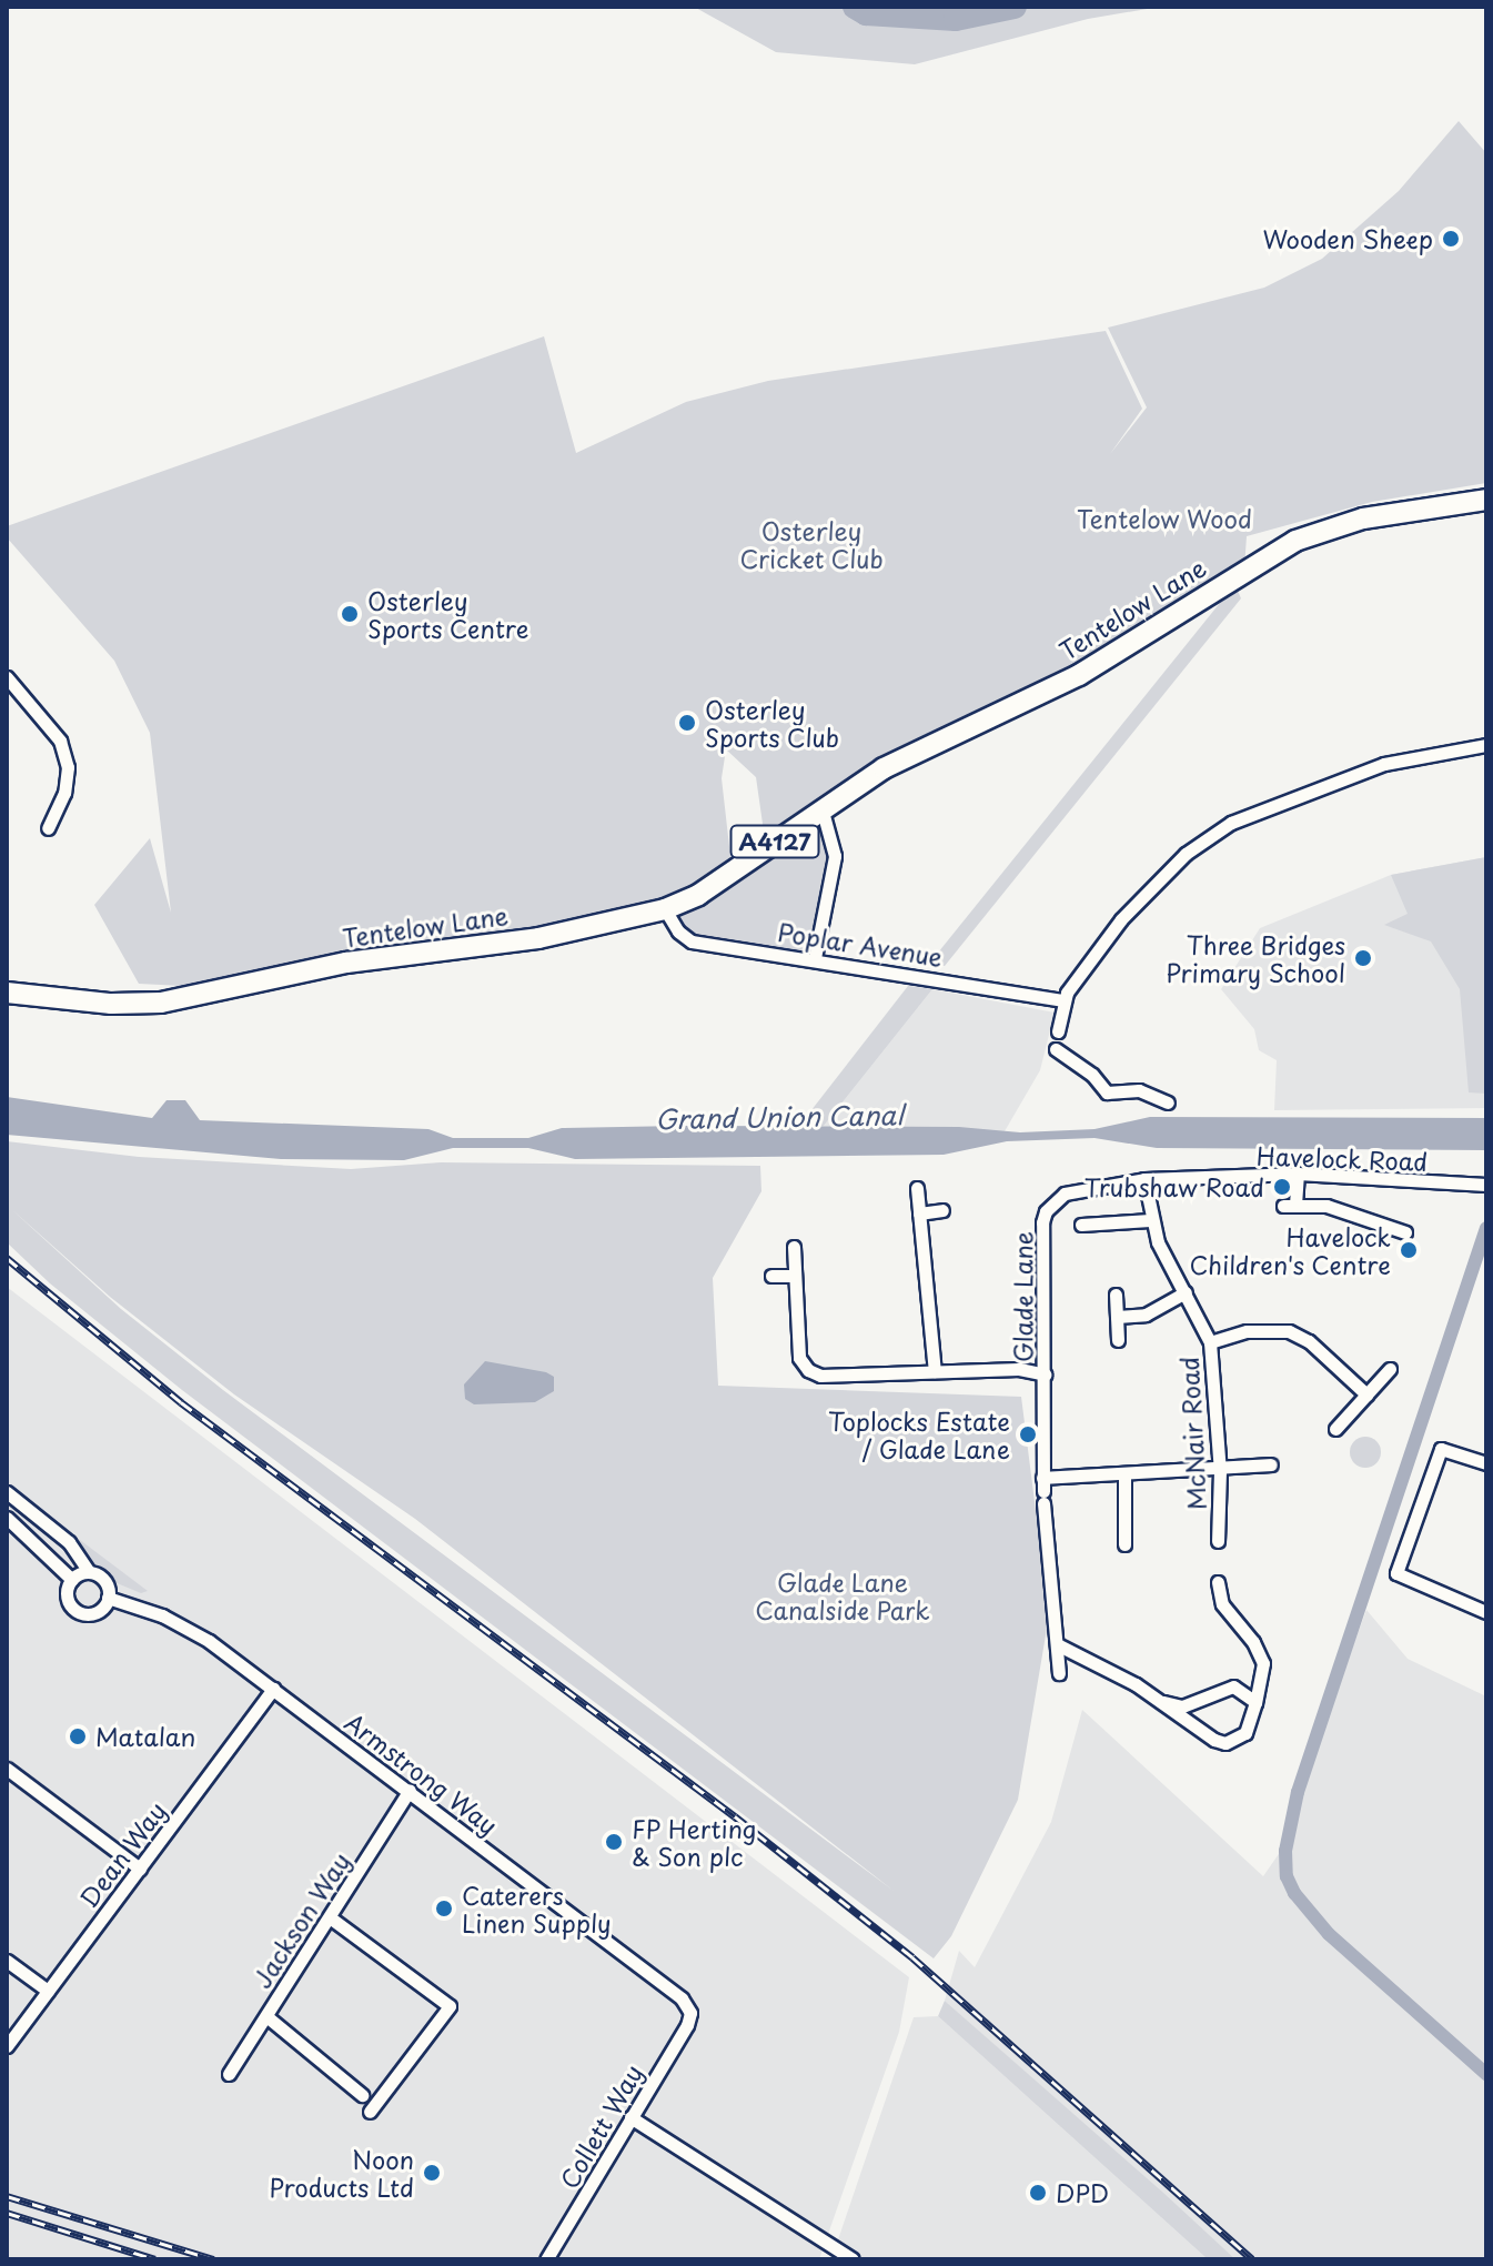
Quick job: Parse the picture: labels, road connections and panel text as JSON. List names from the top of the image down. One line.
{"streets":{"main road":["Tentelow Lane","A4127"],"street":["Poplar Avenue","Havelock Road","Glade Lane","McNair Road","Armstrong Way","Dean Way","Jackson Way","Collett Way"]},"crossings":[["Tentelow Lane","Poplar Avenue"],["Havelock Road","Glade Lane"],["Havelock Road","McNair Road"],["Glade Lane","McNair Road"],["Armstrong Way","Dean Way"],["Armstrong Way","Jackson Way"],["Armstrong Way","Collett Way"]],"water":["Grand Union Canal"],"parks":["Tentelow Wood","Osterley Cricket Club","Glade Lane Canalside Park"],"places":["Wooden Sheep","Osterley Sports Centre","Osterley Sports Club","Three Bridges Primary School","Trubshaw Road","Havelock Children's Centre","Toplocks Estate / Glade Lane","Matalan","FP Herting & Son plc","Caterers Linen Supply","Noon Products Ltd","DPD"]}
